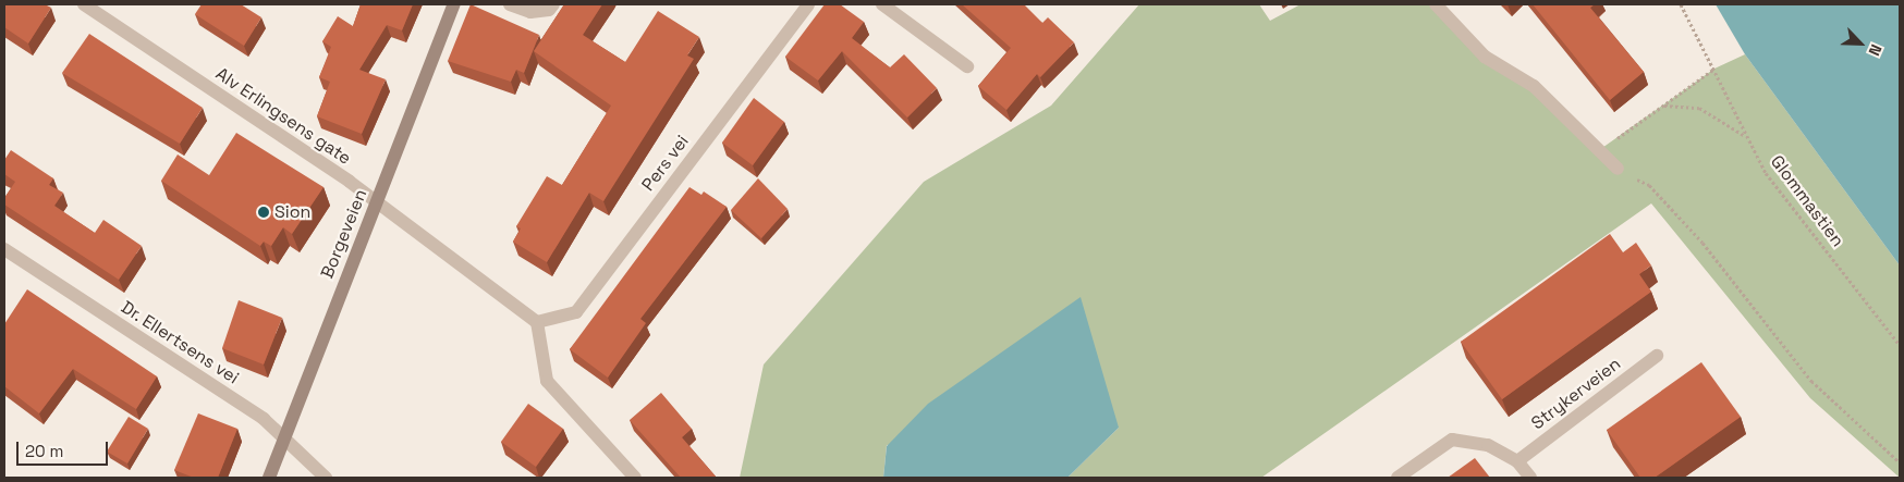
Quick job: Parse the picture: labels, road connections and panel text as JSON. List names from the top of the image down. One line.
{"streets":{"main road":["Borgeveien"],"street":["Alv Erlingsens gate","Pers vei","Dr. Ellertsens vei","Strykerveien"],"path":["Glommastien"]},"crossings":[["Alv Erlingsens gate","Pers vei"],["Alv Erlingsens gate","Borgeveien"],["Borgeveien","Dr. Ellertsens vei"]],"places":["Sion"],"scale_bar":"20 m","north":"bottom right"}
